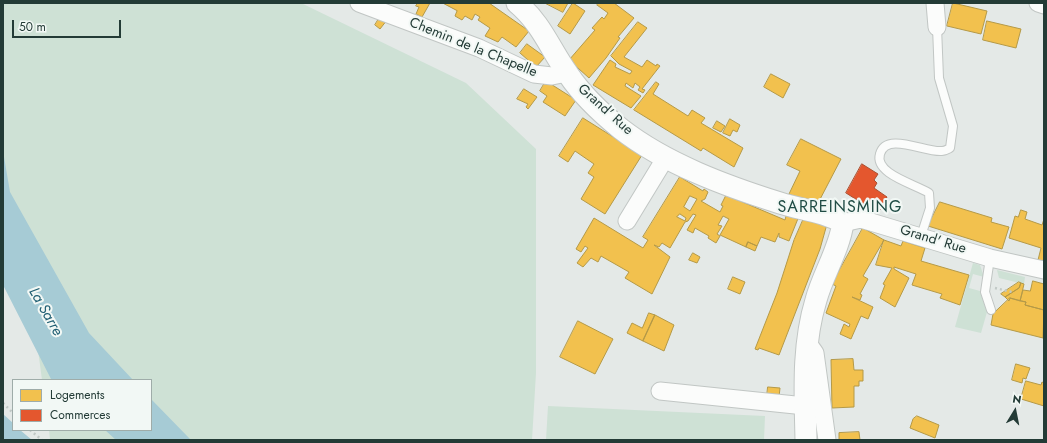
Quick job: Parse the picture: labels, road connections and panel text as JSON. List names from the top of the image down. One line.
{"streets":{"street":["Chemin de la Chapelle","Grand' Rue"]},"crossings":[["Chemin de la Chapelle","Grand' Rue"]],"districts":["SARREINSMING"],"water":["La Sarre"],"legend":["Logements","Commerces"],"scale_bar":"50 m","north":"top"}
